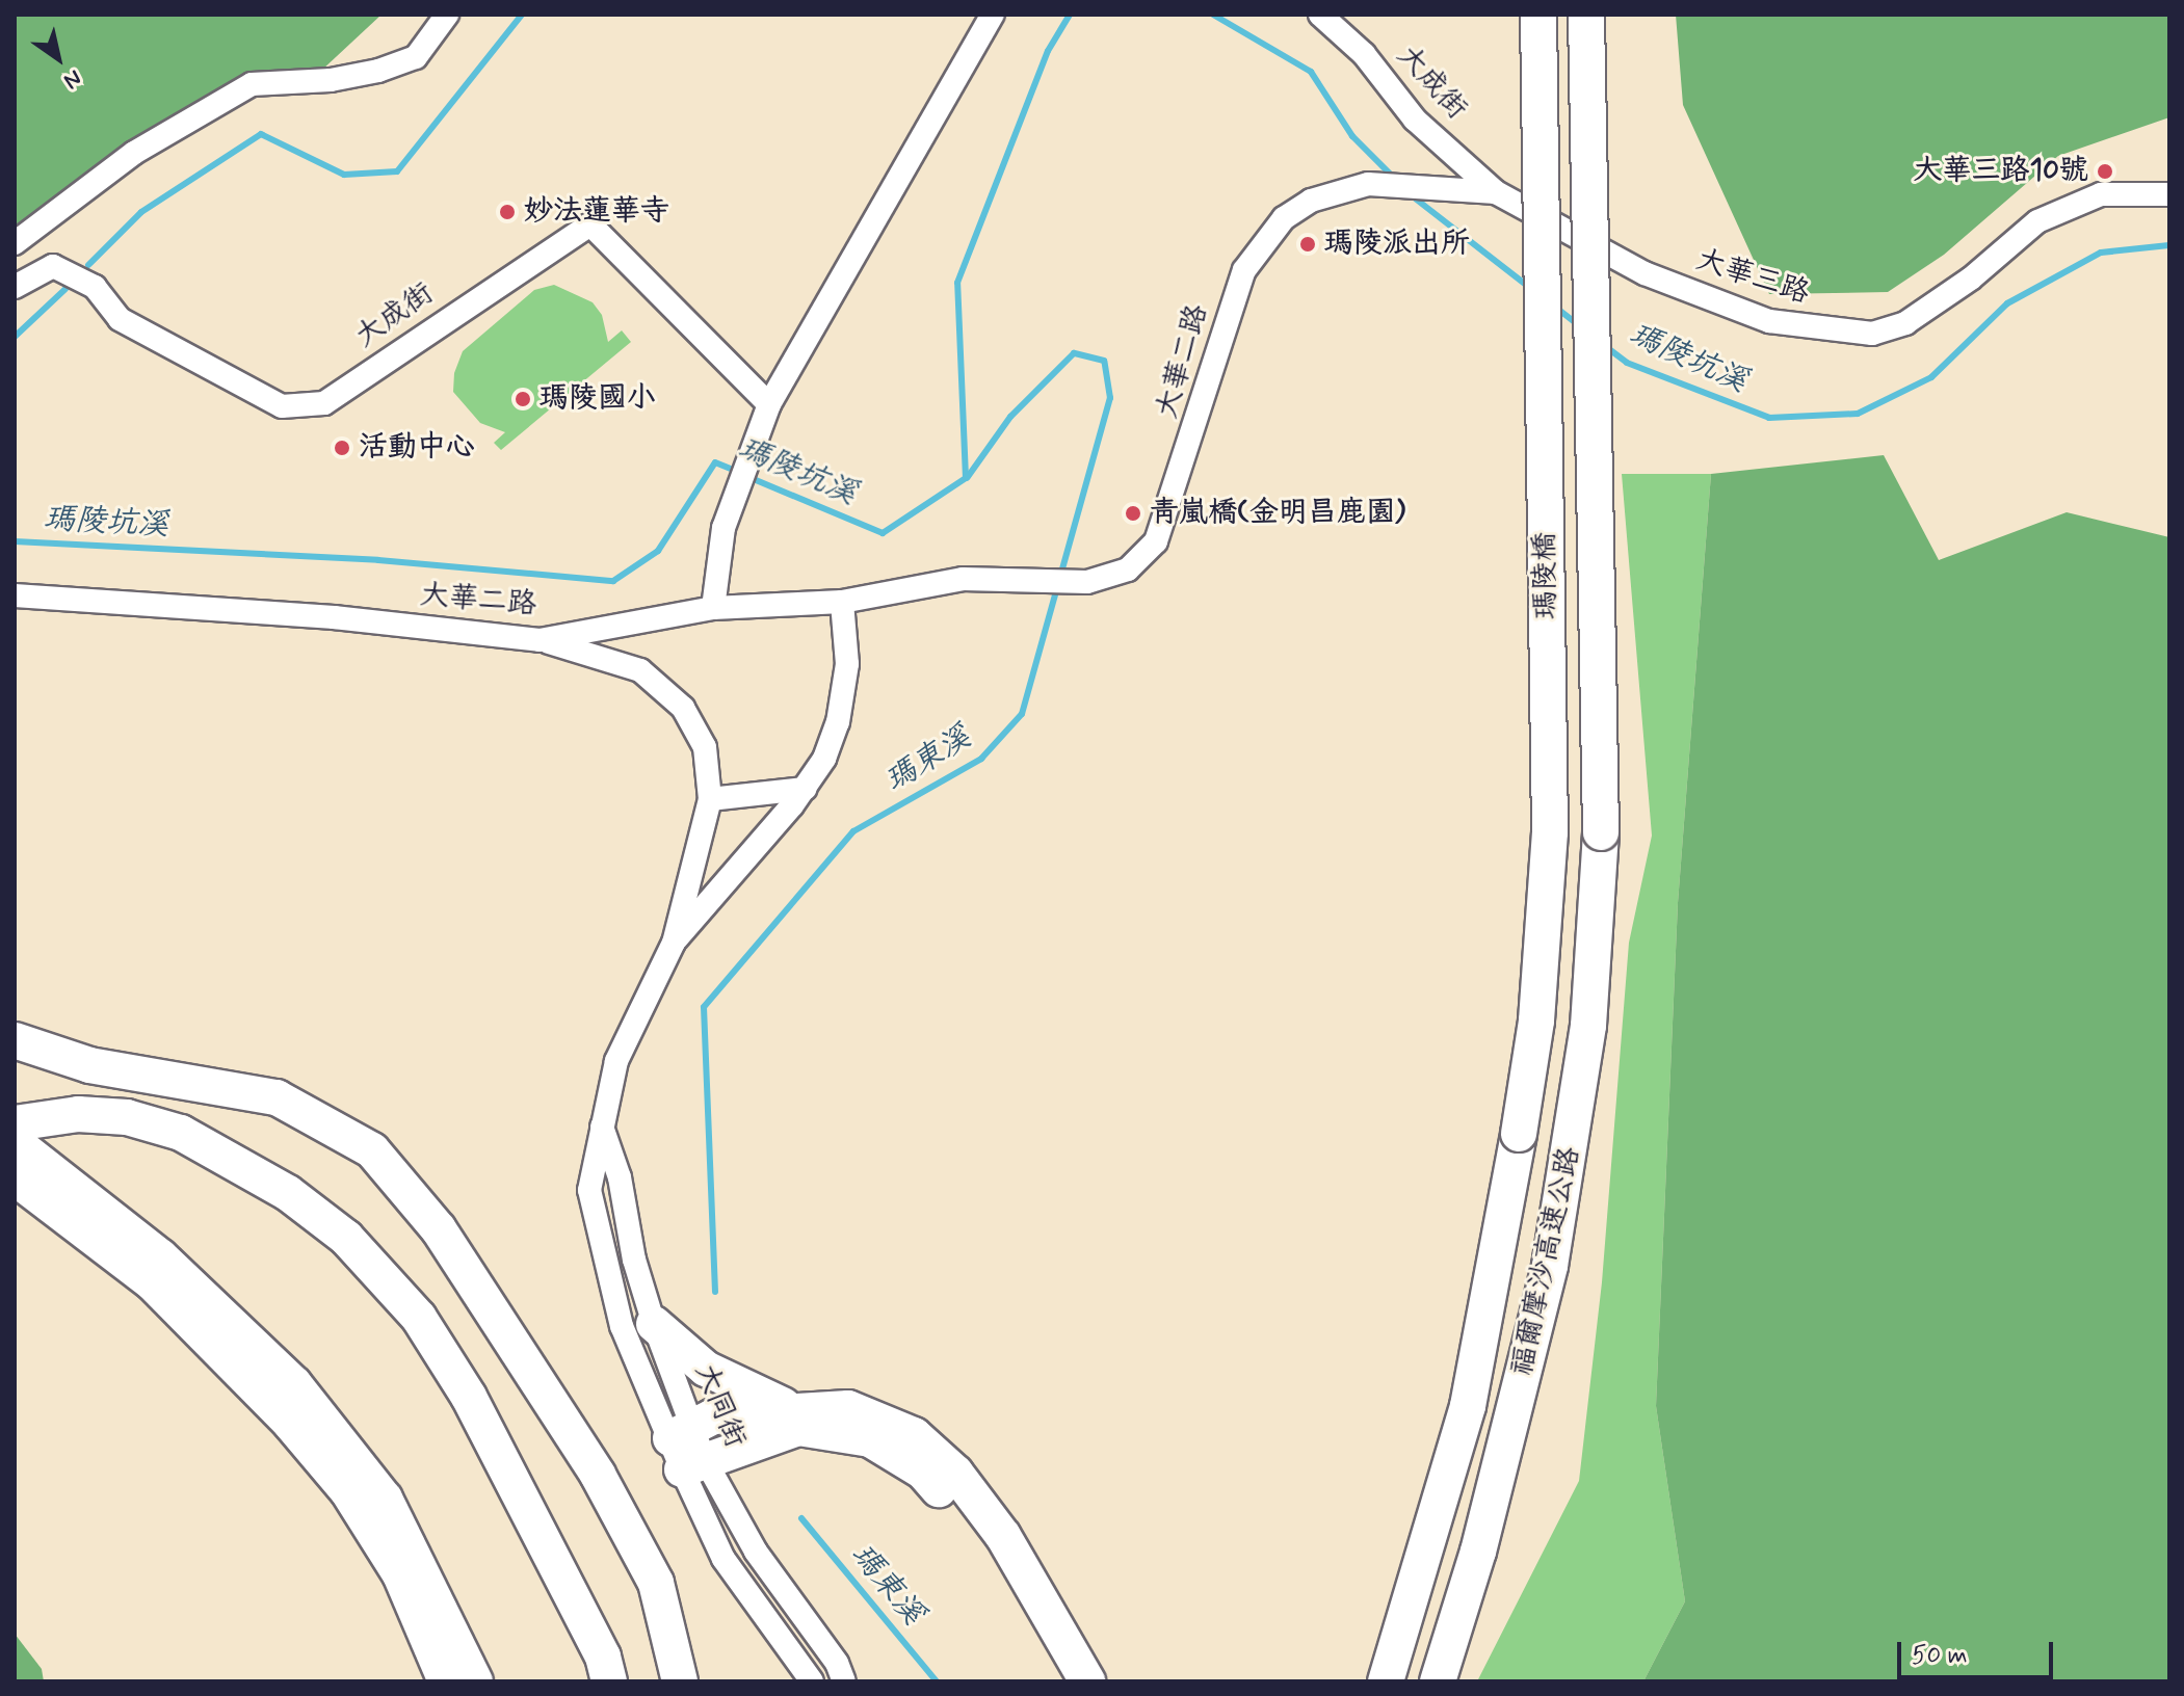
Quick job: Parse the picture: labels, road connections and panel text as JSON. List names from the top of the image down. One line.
{"streets":{"highway":["瑪陵橋","福爾摩沙高速公路"],"street":["大成街","大華三路","大華二路","大同街"]},"crossings":[["大成街","大華三路"],["大成街","大華二路"],["大華三路","大華二路"],["瑪陵橋","福爾摩沙高速公路"]],"water":["瑪陵坑溪","瑪東溪"],"places":["大華三路10號","妙法蓮華寺","瑪陵派出所","瑪陵國小","活動中心","青嵐橋(金明昌鹿園)"],"scale_bar":"50 m","north":"bottom right"}
